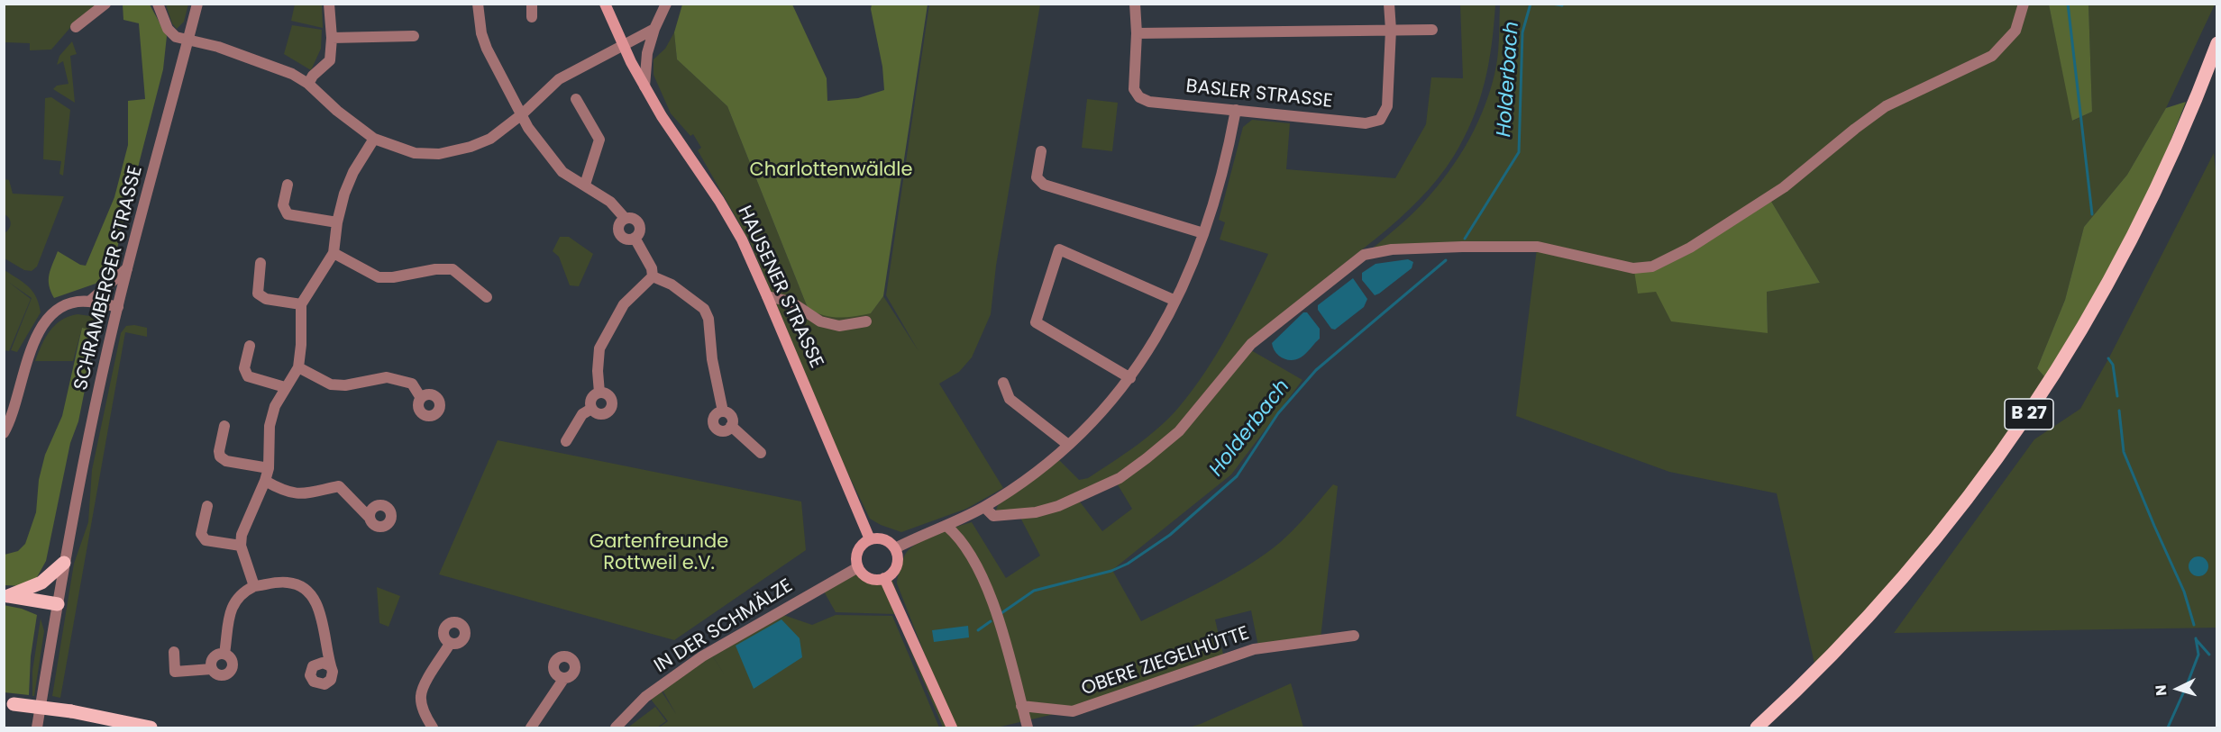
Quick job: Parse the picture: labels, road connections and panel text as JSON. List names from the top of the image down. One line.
{"streets":{"main road":["HAUSENER STRASSE","B 27"],"street":["BASLER STRASSE","SCHRAMBERGER STRASSE","IN DER SCHMÄLZE","OBERE ZIEGELHÜTTE"]},"crossings":[["HAUSENER STRASSE","IN DER SCHMÄLZE"]],"water":["Holderbach"],"parks":["Charlottenwäldle","Gartenfreunde Rottweil e.V."],"north":"left"}
